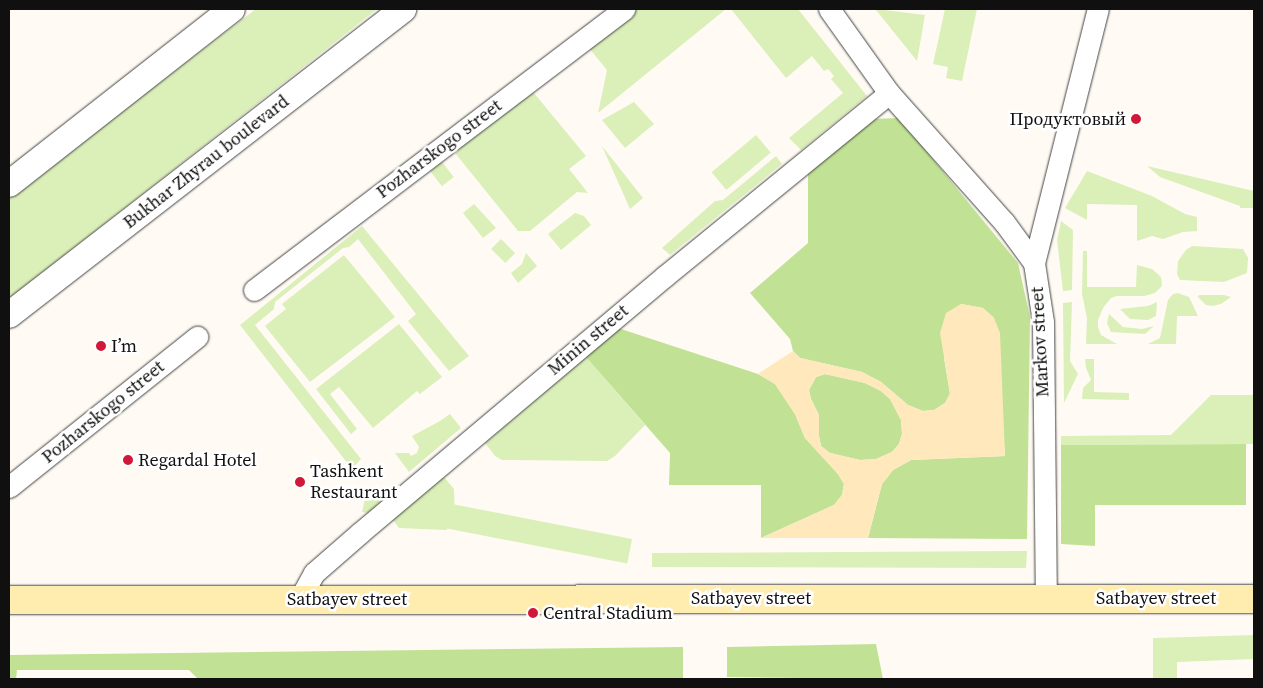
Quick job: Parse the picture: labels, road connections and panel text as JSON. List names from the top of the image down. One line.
{"streets":{"main road":["Satbayev street"],"street":["Pozharskogo street","Bukhar Zhyrau boulevard","Minin street","Markov street"]},"crossings":[["Minin street","Markov street"],["Minin street","Satbayev street"],["Markov street","Satbayev street"]],"places":["Продуктовый","I’m","Regardal Hotel","Tashkent Restaurant","Central Stadium"]}
